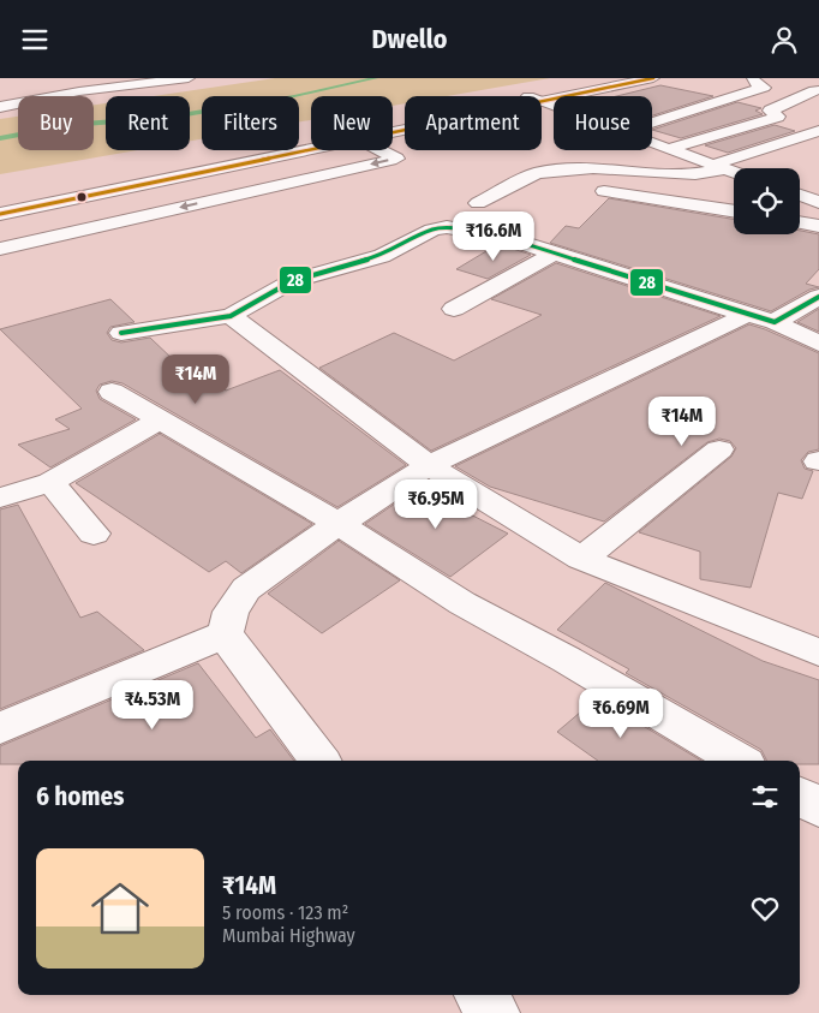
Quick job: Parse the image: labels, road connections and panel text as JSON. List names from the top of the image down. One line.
{"lines":["transit line 28"],"page":{"header":"Dwello","chip":["Buy","Rent","Filters","New","Apartment","House"],"price":["₹16.6M","₹14M","₹14M","₹6.95M","₹4.53M","₹6.69M"],"heading":"6 homes","list":[{"name":"₹14M","note":"5 rooms · 123 m² · Mumbai Highway"}]}}
